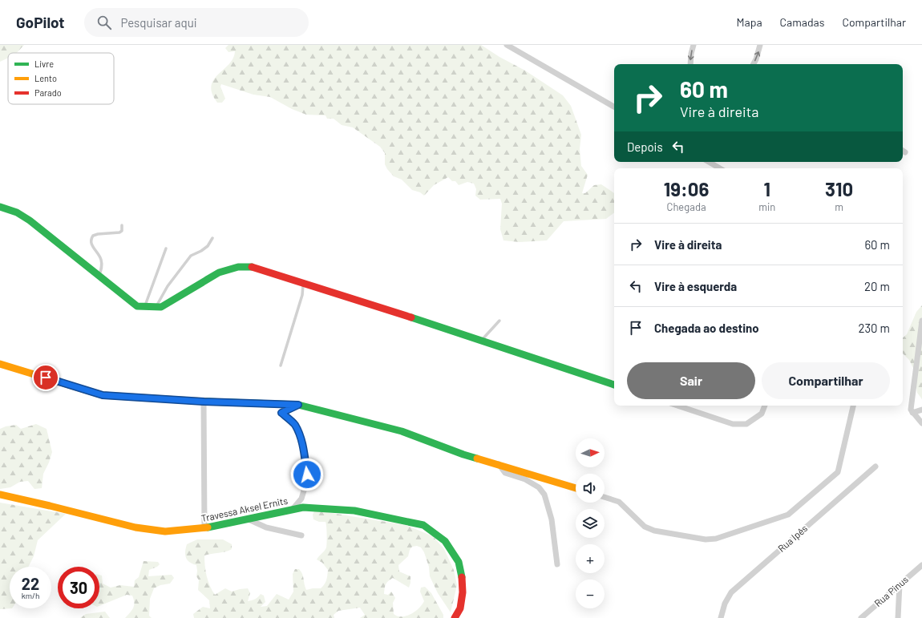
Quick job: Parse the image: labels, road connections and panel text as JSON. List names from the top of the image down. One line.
{"streets":{"street":["Travessa Aksel Ernits","Rua Ipês","Rua Pinus"]},"legend":["Livre","Lento","Parado"],"north":"right","page":{"header":"GoPilot","search":"Pesquisar aqui","nav":["Mapa","Camadas","Compartilhar"],"turn":["60 m","Vire à direita"],"then":"Depois","eta":["19:06","Chegada","1","min","310","m"],"list":[{"name":"Vire à direita","value":"60 m"},{"name":"Vire à esquerda","value":"20 m"},{"name":"Chegada ao destino","value":"230 m"}],"buttons":["Sair","Compartilhar"],"map_buttons":["+","−"],"speed":"22 km/h","limit":"30"}}
